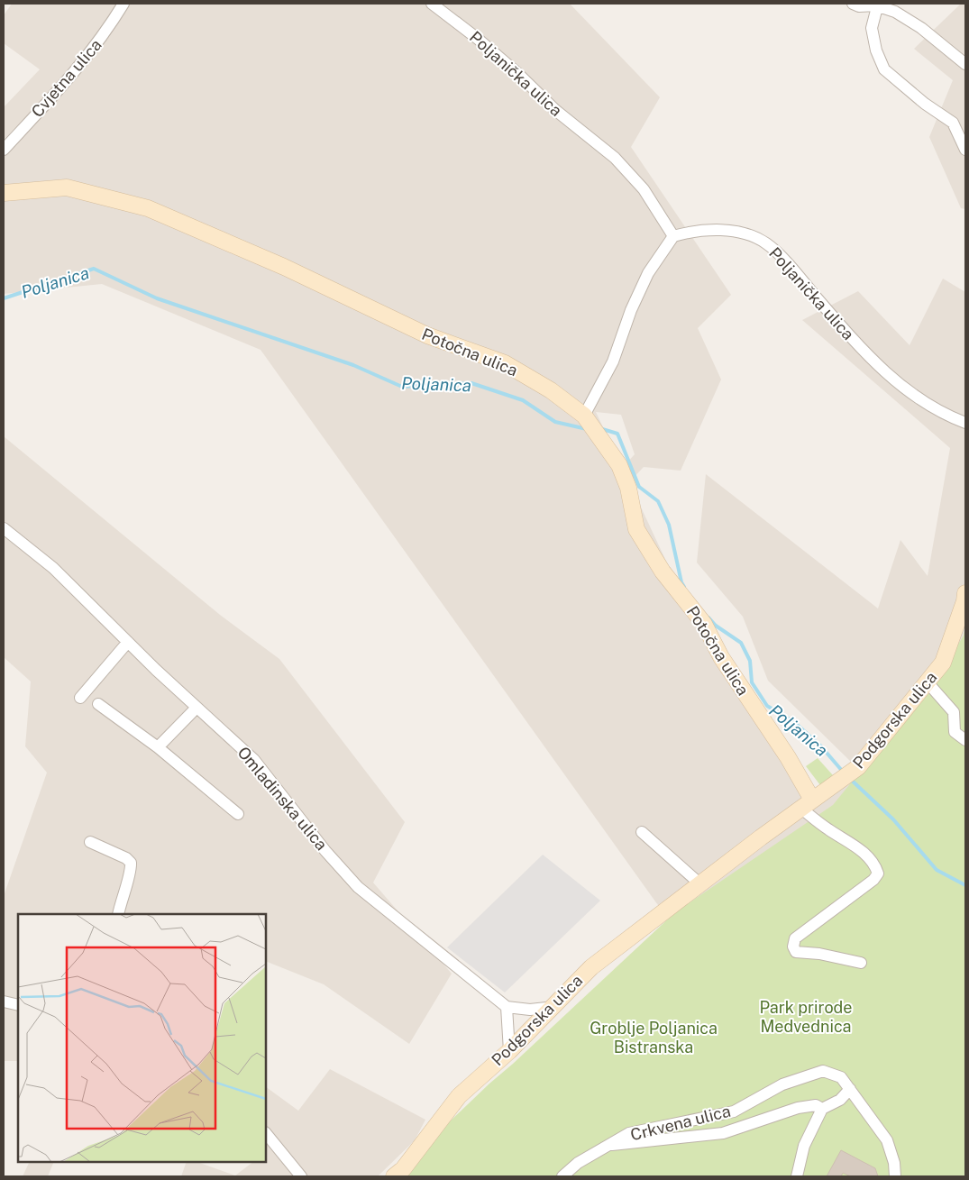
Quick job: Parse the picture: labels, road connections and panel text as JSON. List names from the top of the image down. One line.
{"streets":{"street":["Poljanička ulica","Cvjetna ulica","Potočna ulica","Podgorska ulica","Omladinska ulica","Crkvena ulica"]},"crossings":[["Potočna ulica","Podgorska ulica"]],"water":["Poljanica"],"parks":["Park prirode Medvednica","Groblje Poljanica Bistranska"]}
